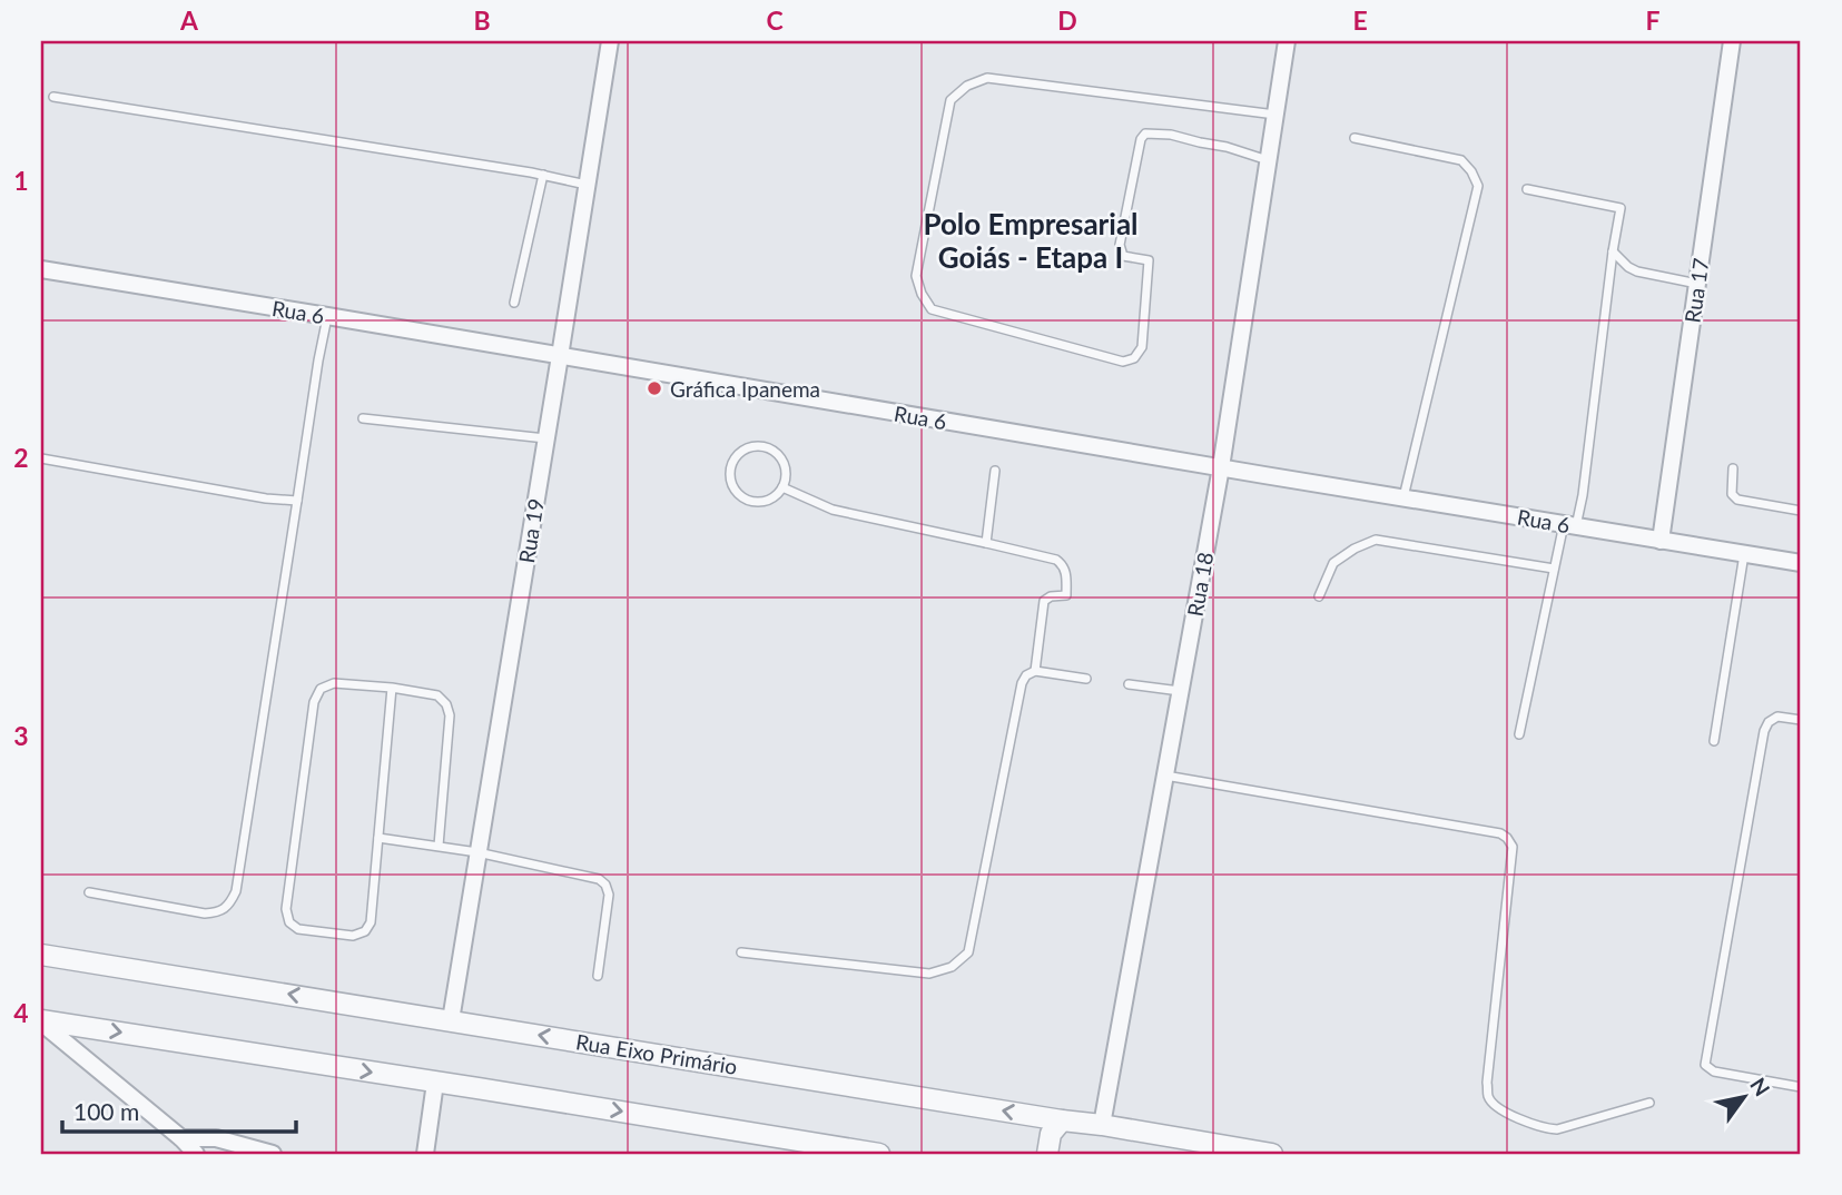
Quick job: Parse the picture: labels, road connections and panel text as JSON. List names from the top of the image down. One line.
{"streets":{"street":["Rua 17","Rua 6","Rua 19","Rua 18","Rua Eixo Primário"]},"crossings":[["Rua 17","Rua 6"],["Rua 6","Rua 19"],["Rua 6","Rua 18"],["Rua 19","Rua Eixo Primário"],["Rua 18","Rua Eixo Primário"]],"districts":["Polo Empresarial Goiás - Etapa I"],"places":["Gráfica Ipanema"],"scale_bar":"100 m","north":"top right","grid":{"columns":["A","B","C","D","E","F"],"rows":["1","2","3","4"]}}
